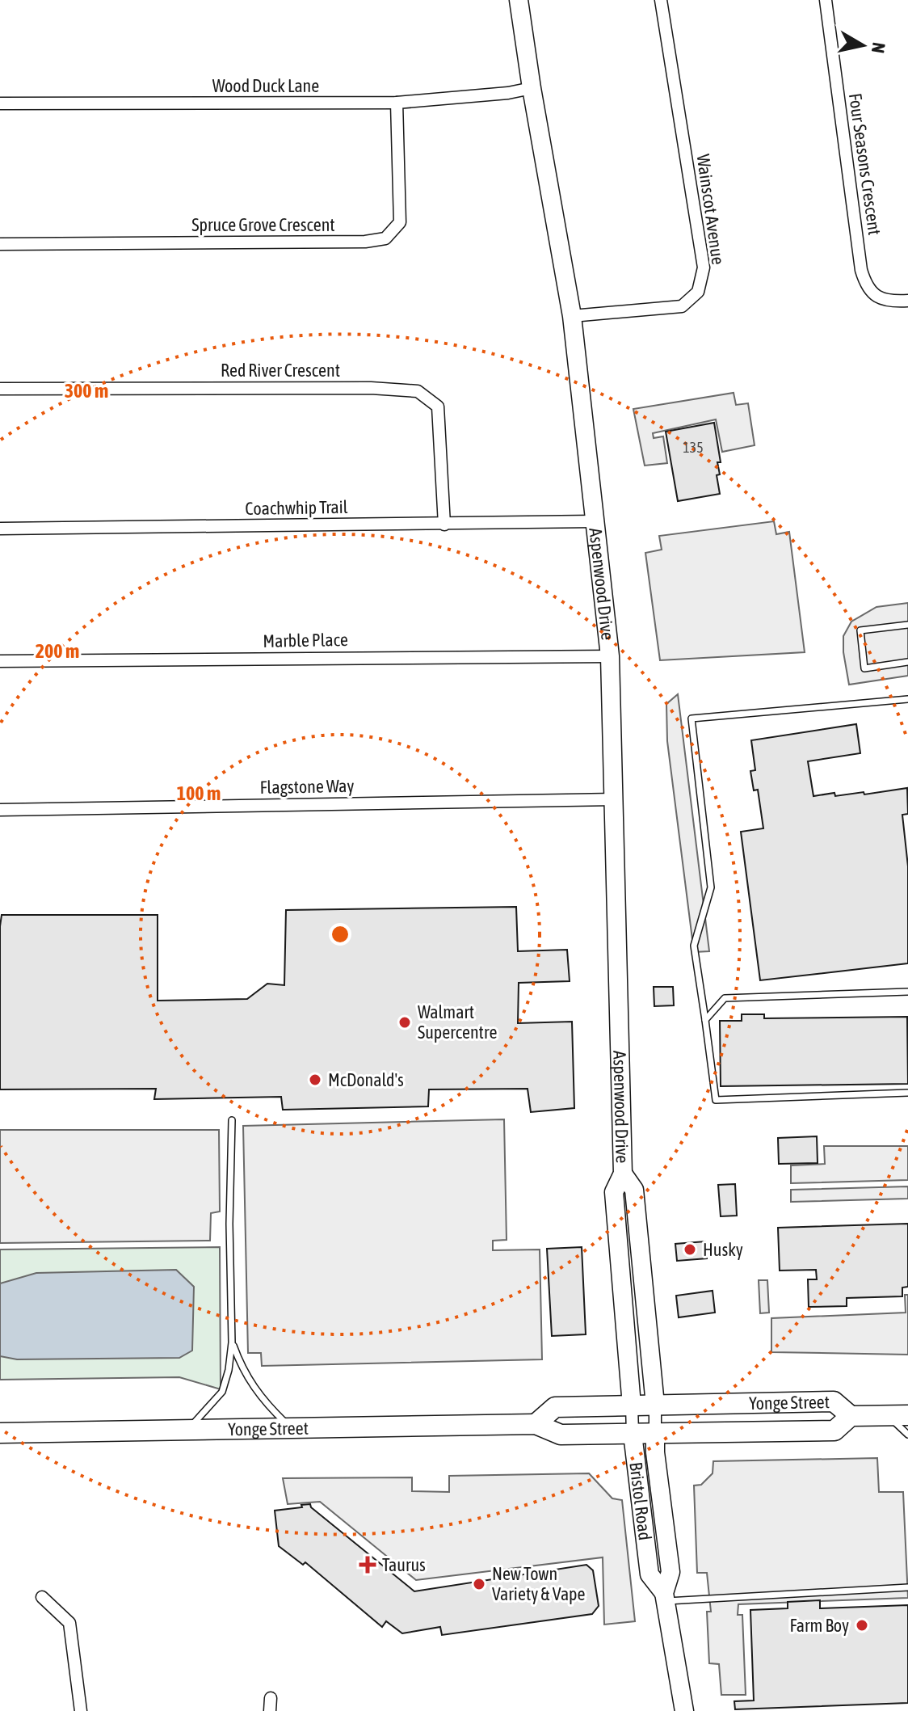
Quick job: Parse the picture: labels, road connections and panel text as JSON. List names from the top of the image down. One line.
{"streets":{"main road":["Yonge Street"],"street":["Wood Duck Lane","Four Seasons Crescent","Wainscot Avenue","Spruce Grove Crescent","Red River Crescent","Coachwhip Trail","Aspenwood Drive","Marble Place","Flagstone Way","Bristol Road"]},"crossings":[["Wood Duck Lane","Spruce Grove Crescent"],["Wood Duck Lane","Aspenwood Drive"],["Wainscot Avenue","Aspenwood Drive"],["Red River Crescent","Coachwhip Trail"],["Coachwhip Trail","Aspenwood Drive"],["Aspenwood Drive","Marble Place"],["Aspenwood Drive","Flagstone Way"],["Aspenwood Drive","Yonge Street"],["Aspenwood Drive","Bristol Road"],["Yonge Street","Bristol Road"]],"places":{"other":["Walmart Supercentre","McDonald's","Husky","New Town Variety & Vape","Farm Boy"],"health":["Taurus"]},"house_numbers":["135"],"north":"right","rings":["300 m","200 m","100 m"]}
